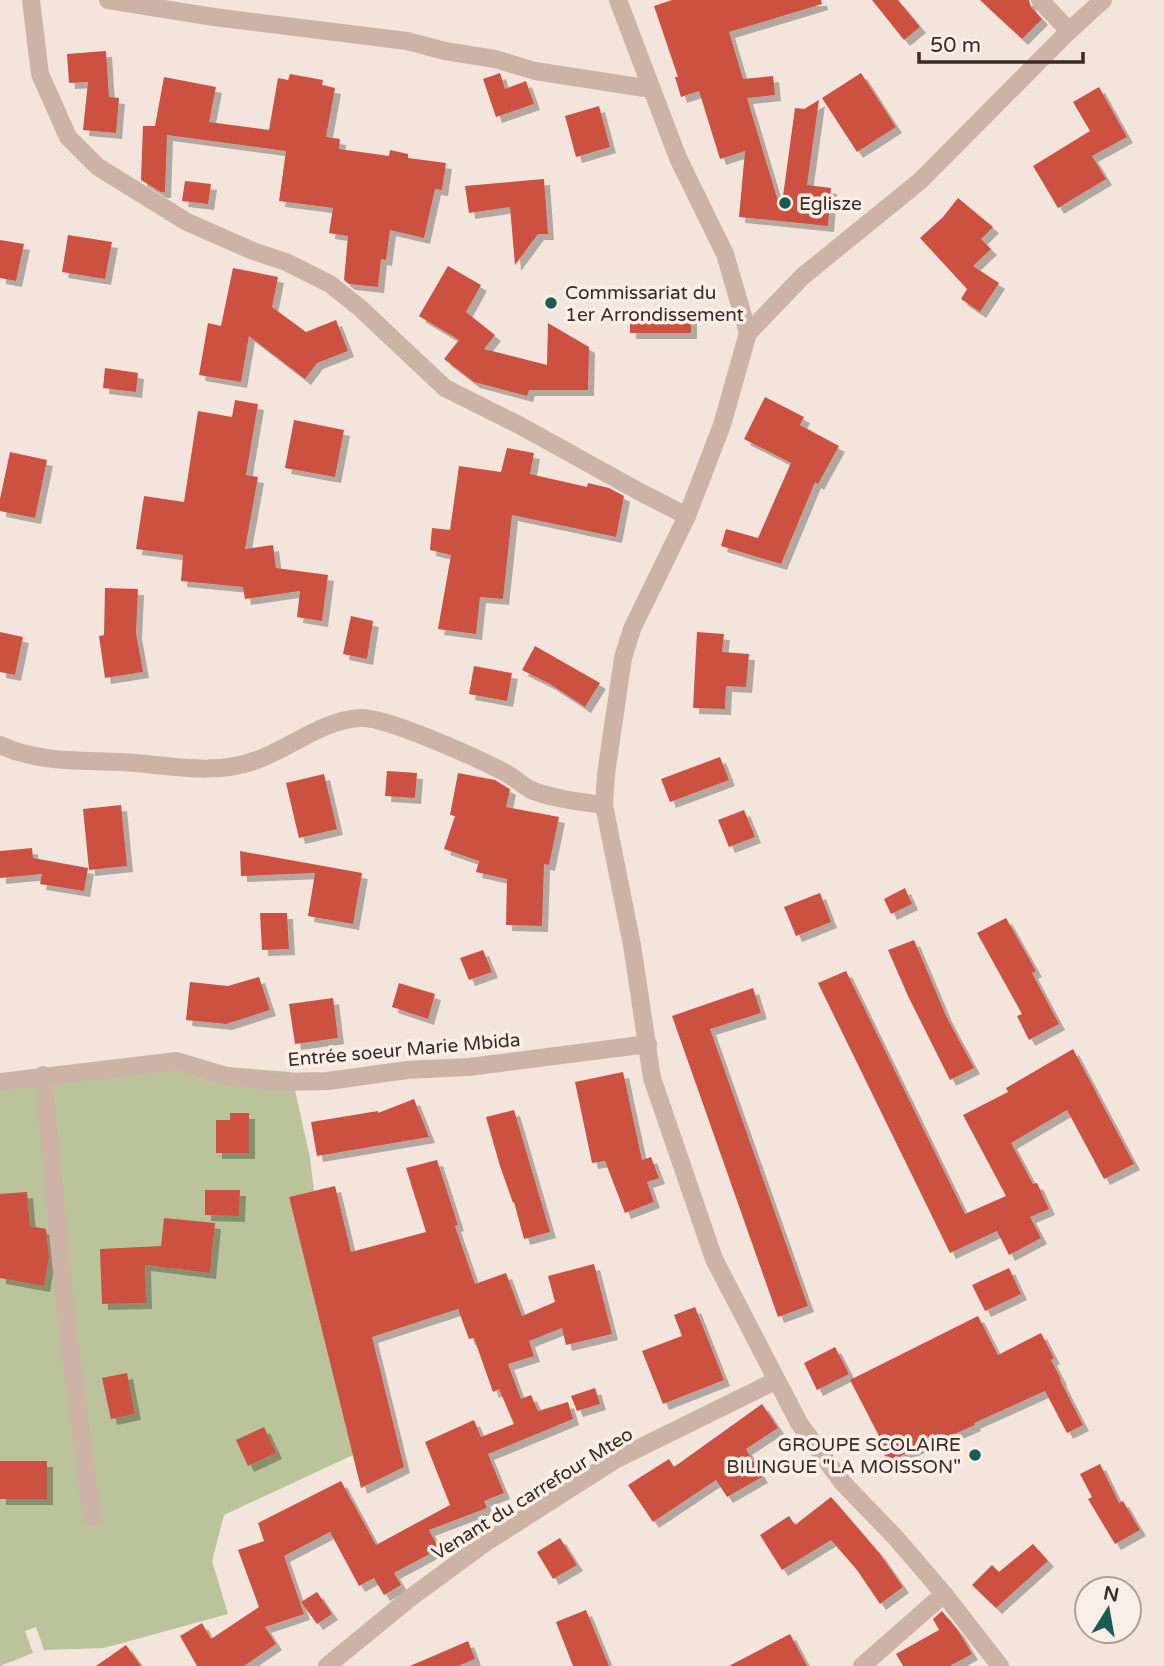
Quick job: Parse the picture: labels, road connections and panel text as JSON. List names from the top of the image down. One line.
{"streets":{"street":["Entrée soeur Marie Mbida","Venant du carrefour Mteo"]},"places":["Eglisze","Commissariat du 1er Arrondissement","GROUPE SCOLAIRE BILINGUE \"LA MOISSON\""],"scale_bar":"50 m","north":"top"}
